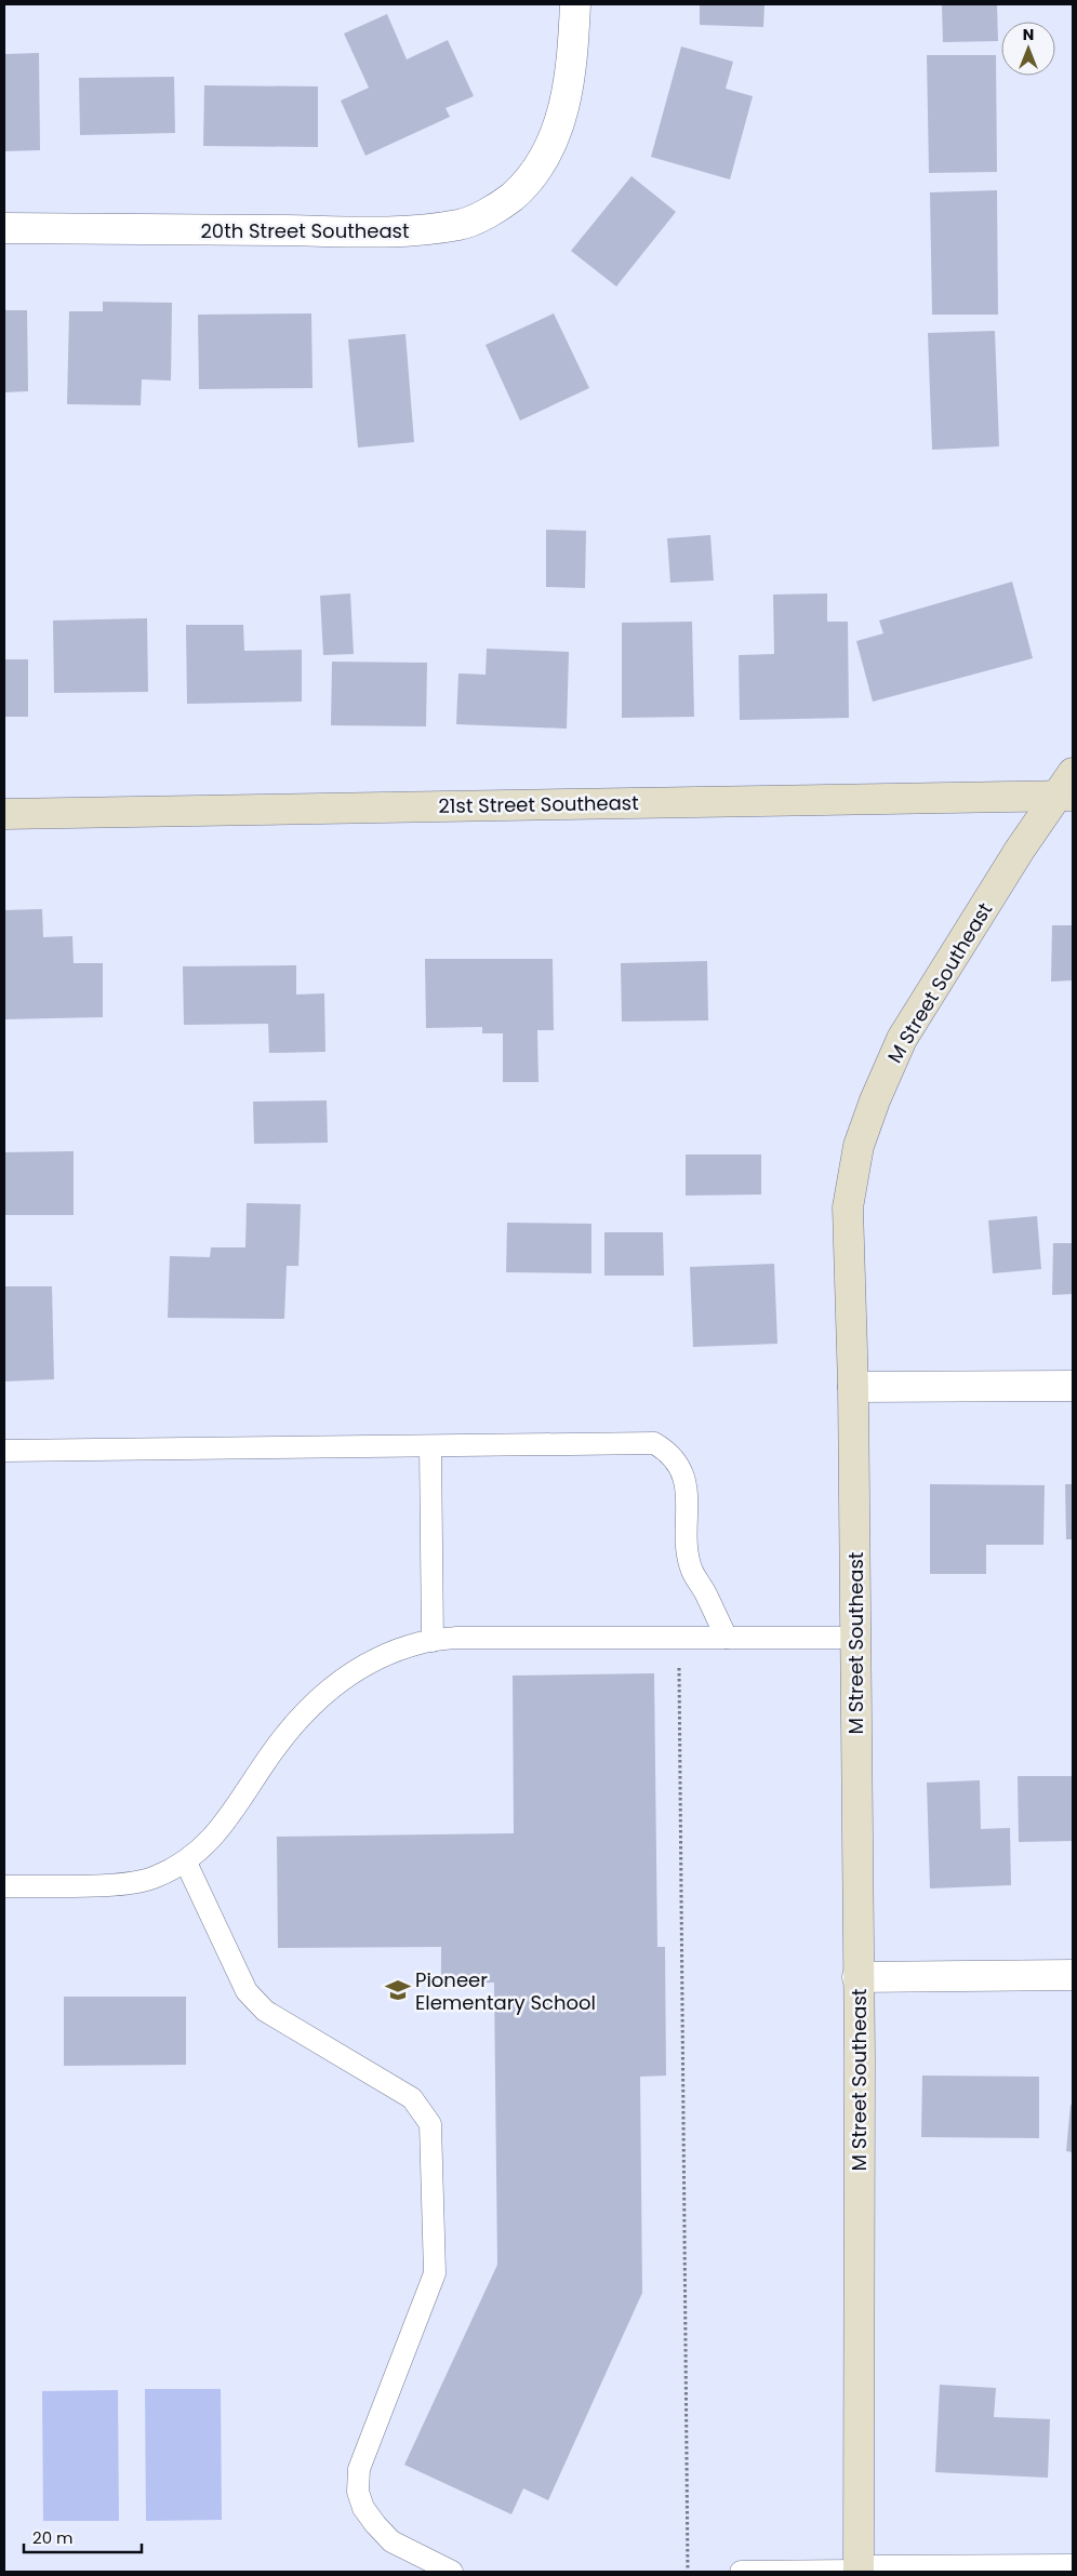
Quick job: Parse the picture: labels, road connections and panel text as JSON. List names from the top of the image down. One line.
{"streets":{"street":["20th Street Southeast","21st Street Southeast","M Street Southeast"]},"crossings":[["21st Street Southeast","M Street Southeast"]],"places":{"school or university":["Pioneer Elementary School"]},"scale_bar":"20 m","north":"top"}
